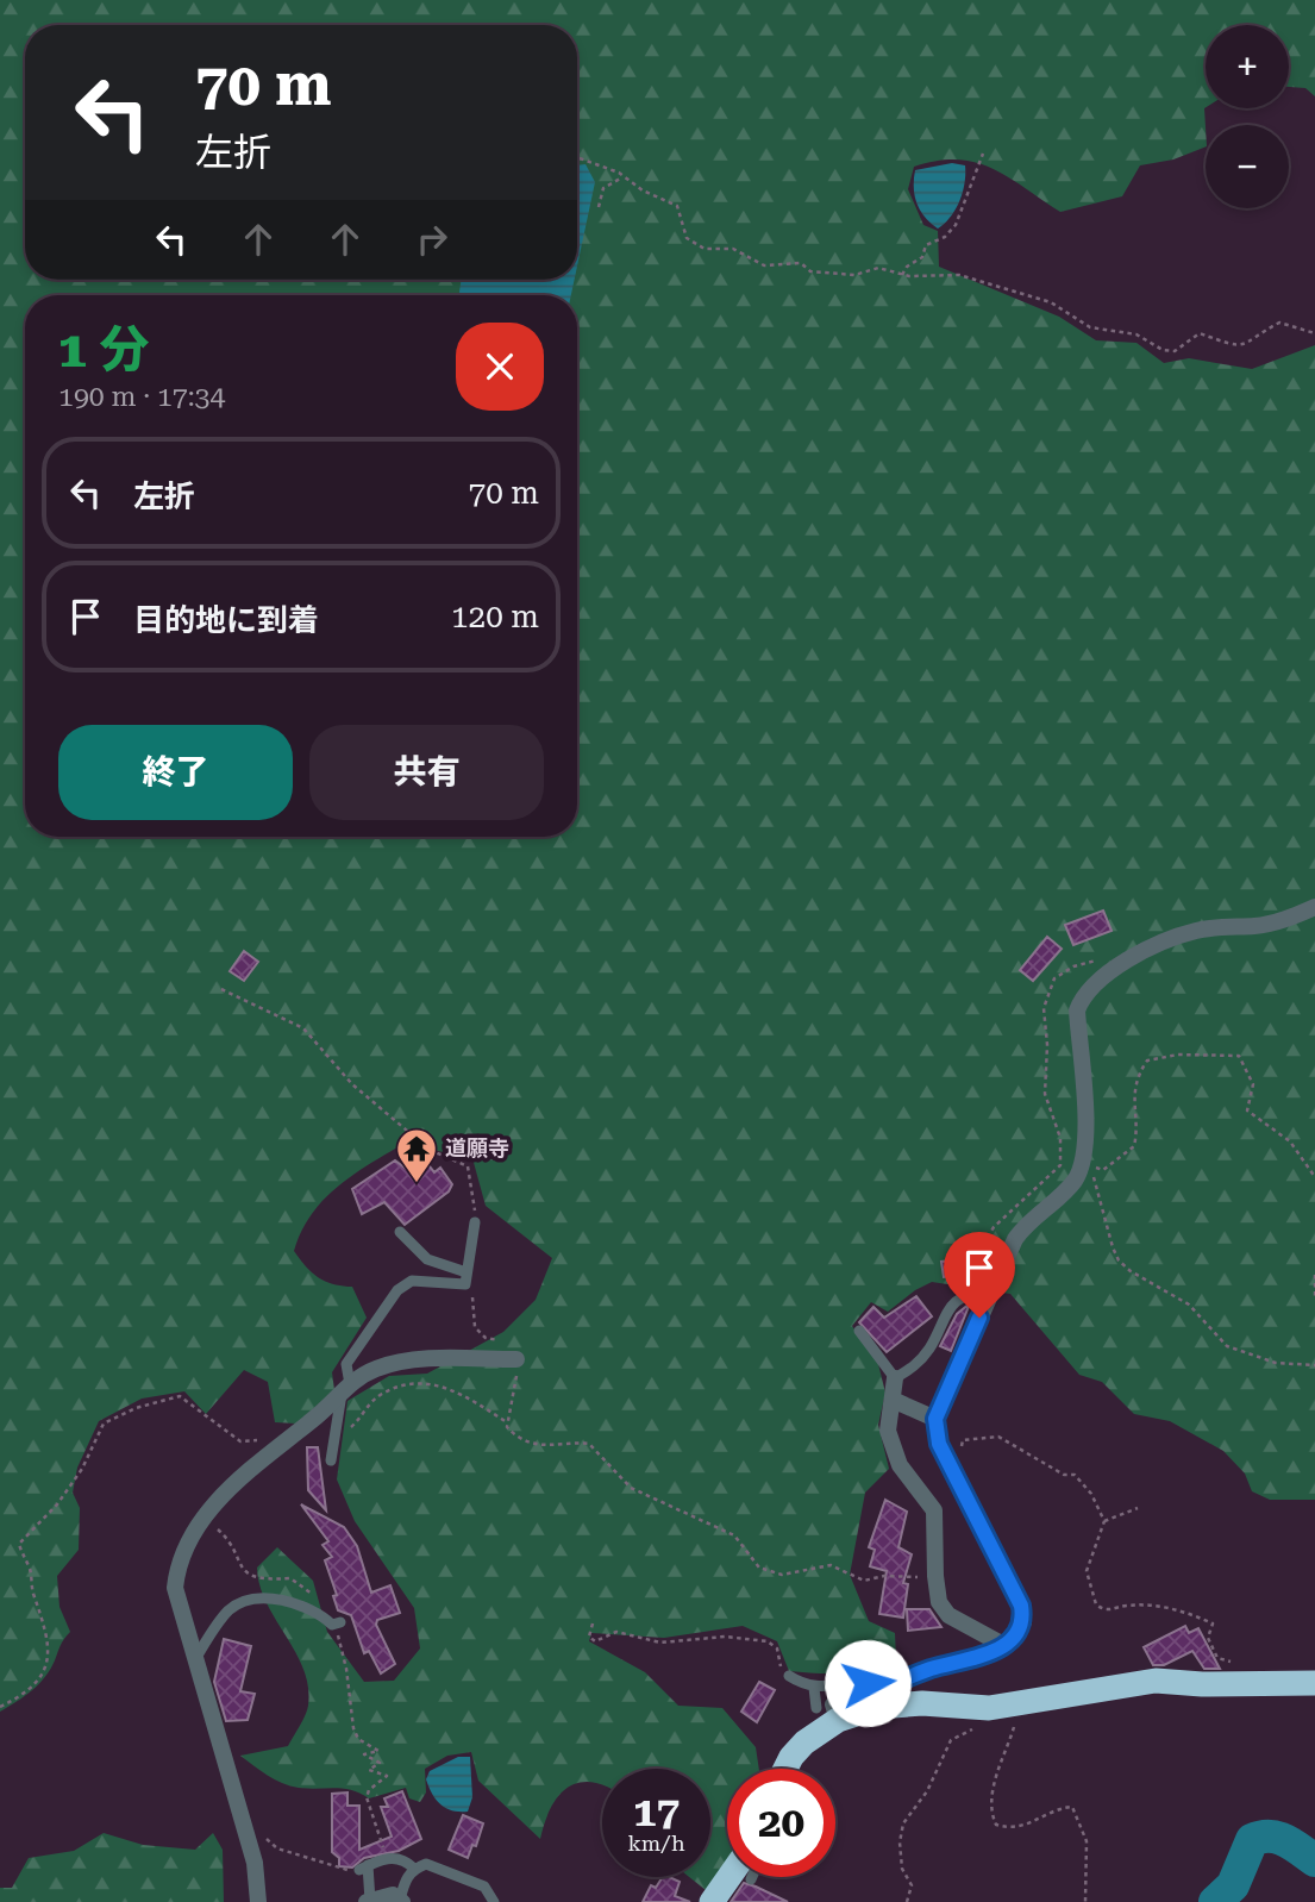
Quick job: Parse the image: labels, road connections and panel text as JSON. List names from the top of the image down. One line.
{"places":{"temple":["道願寺"]},"page":{"map_buttons":["+","−"],"turn":["70 m","左折"],"heading":["1 分","190 m · 17:34"],"list":[{"name":"左折","value":"70 m"},{"name":"目的地に到着","value":"120 m"}],"buttons":["終了","共有"],"speed":"17 km/h","limit":"20"}}
